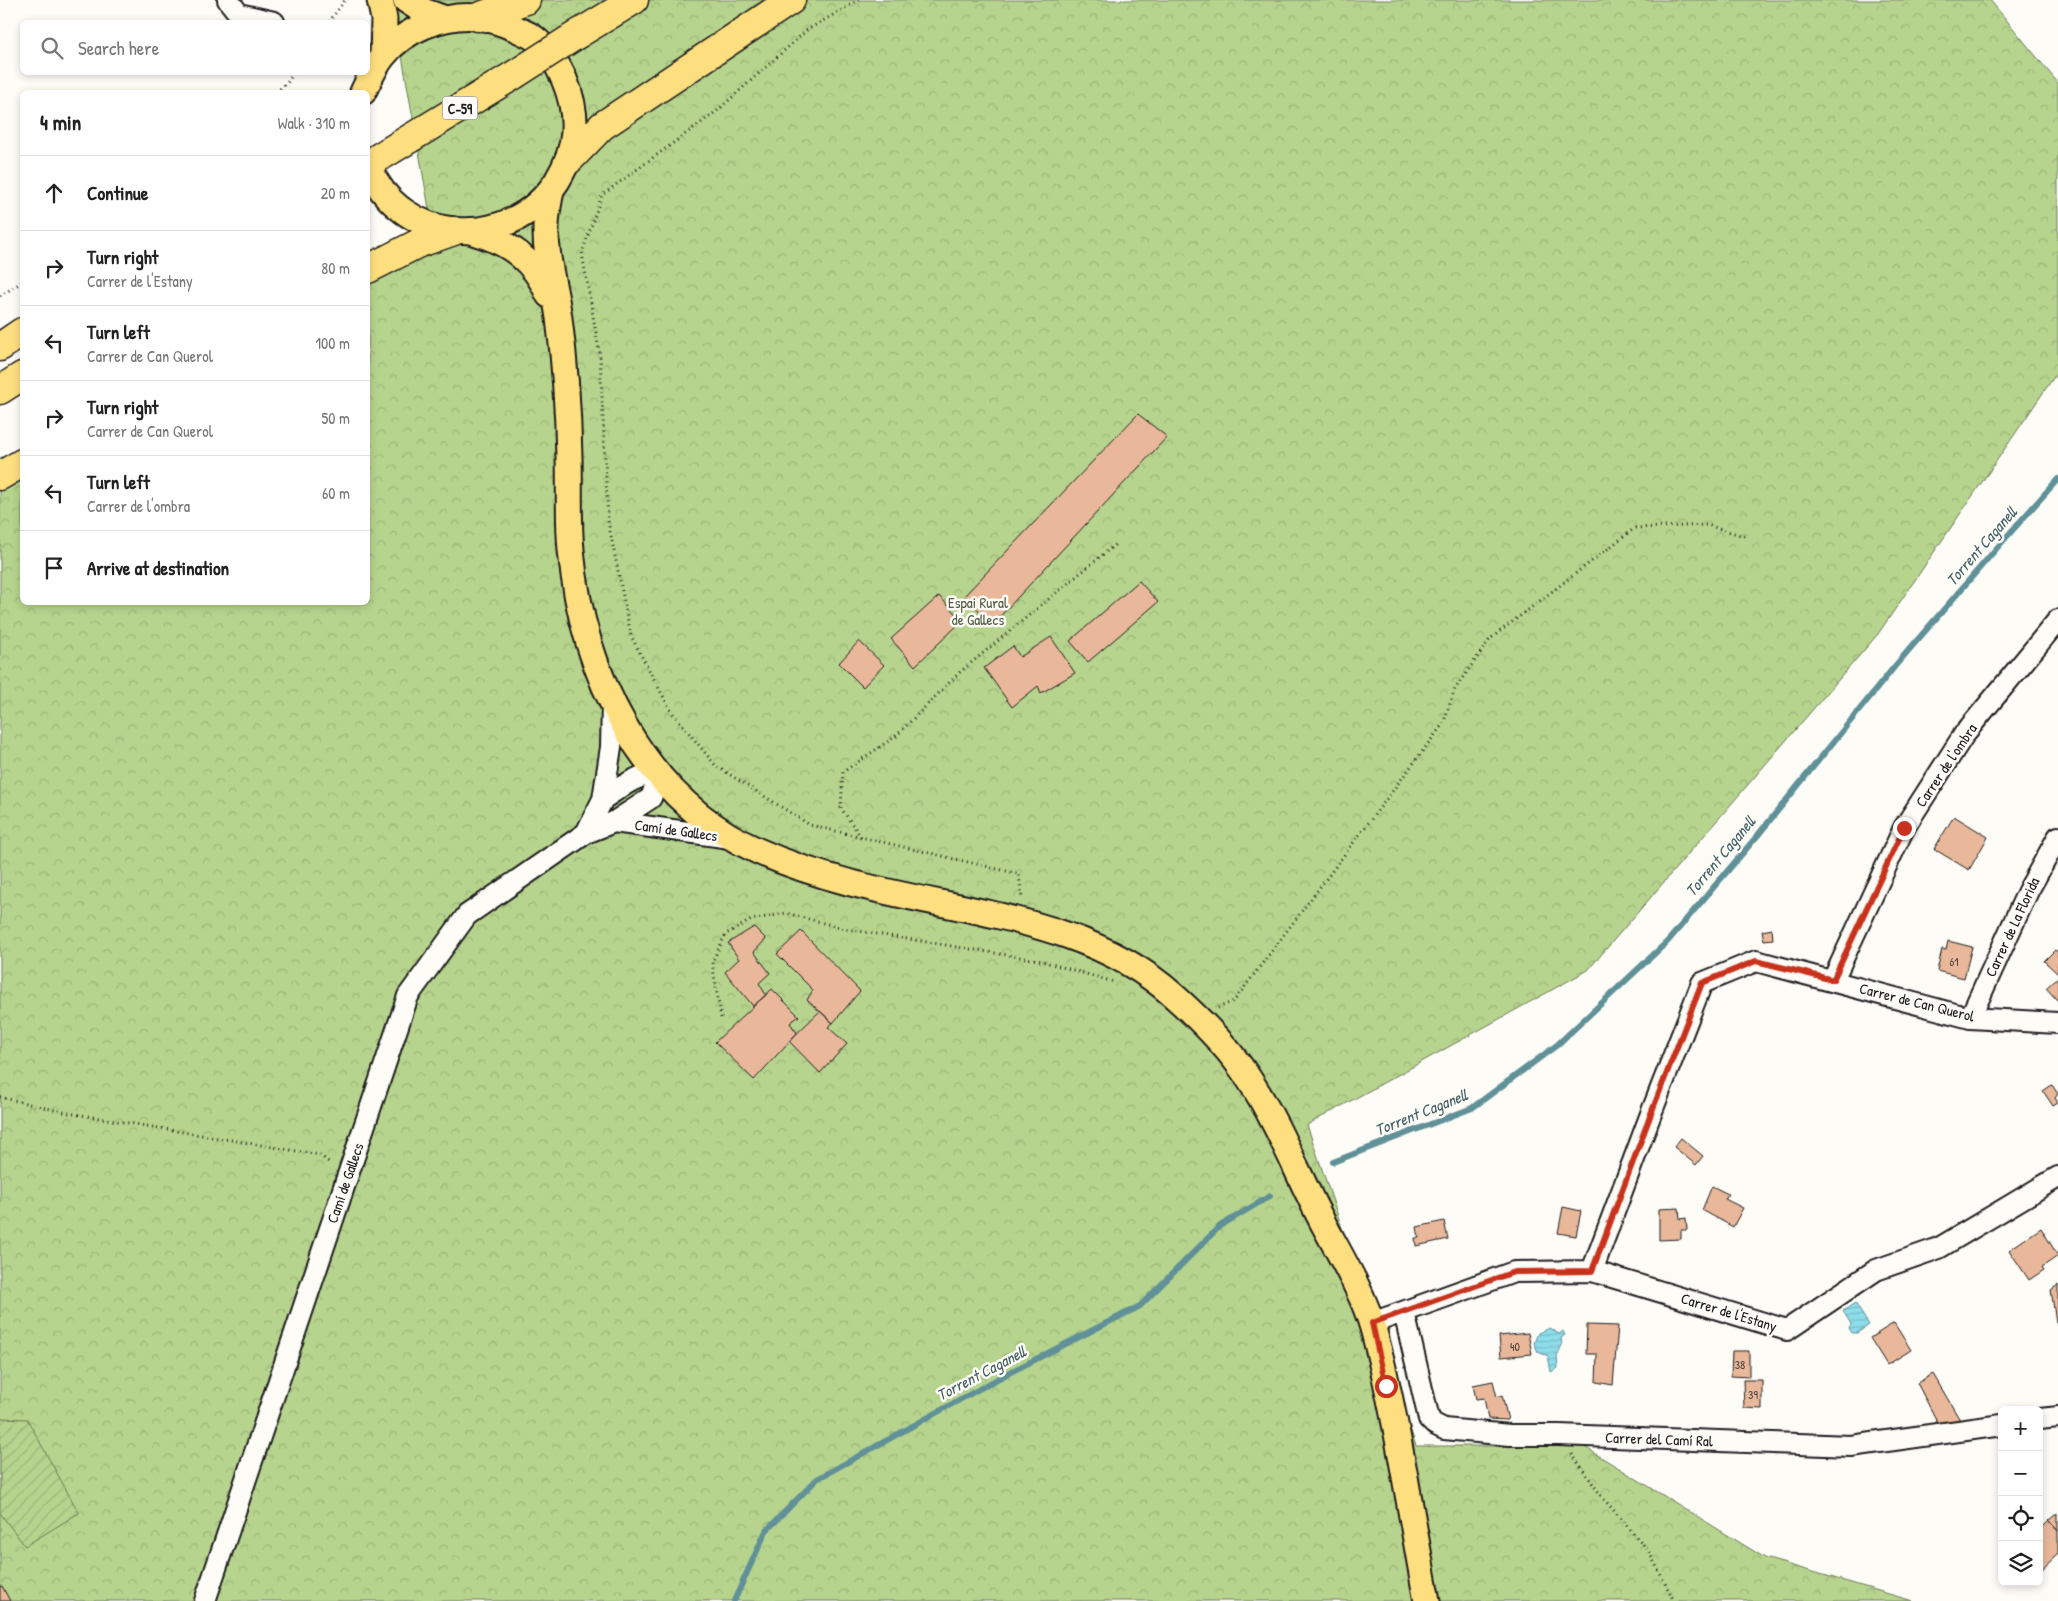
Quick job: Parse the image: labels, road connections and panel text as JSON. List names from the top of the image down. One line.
{"streets":{"highway":["C-59"],"street":["Carrer de l'ombra","Camí de Gallecs","Carrer de La Florida","Carrer de Can Querol","Carrer de l'Estany","Carrer del Camí Ral"]},"crossings":[["Carrer de l'ombra","Carrer de Can Querol"],["Carrer de La Florida","Carrer de Can Querol"],["Carrer de Can Querol","Carrer de l'Estany"],["Carrer de l'Estany","Carrer del Camí Ral"]],"water":["Torrent Caganell"],"parks":["Espai Rural de Gallecs"],"house_numbers":["61","40","38","39"],"page":{"search":"Search here","heading":["4 min","Walk · 310 m"],"list":[["Continue","20 m"],["Turn right","Carrer de l'Estany","80 m"],["Turn left","Carrer de Can Querol","100 m"],["Turn right","Carrer de Can Querol","50 m"],["Turn left","Carrer de l'ombra","60 m"],"Arrive at destination"],"map_buttons":["+","−"]}}
